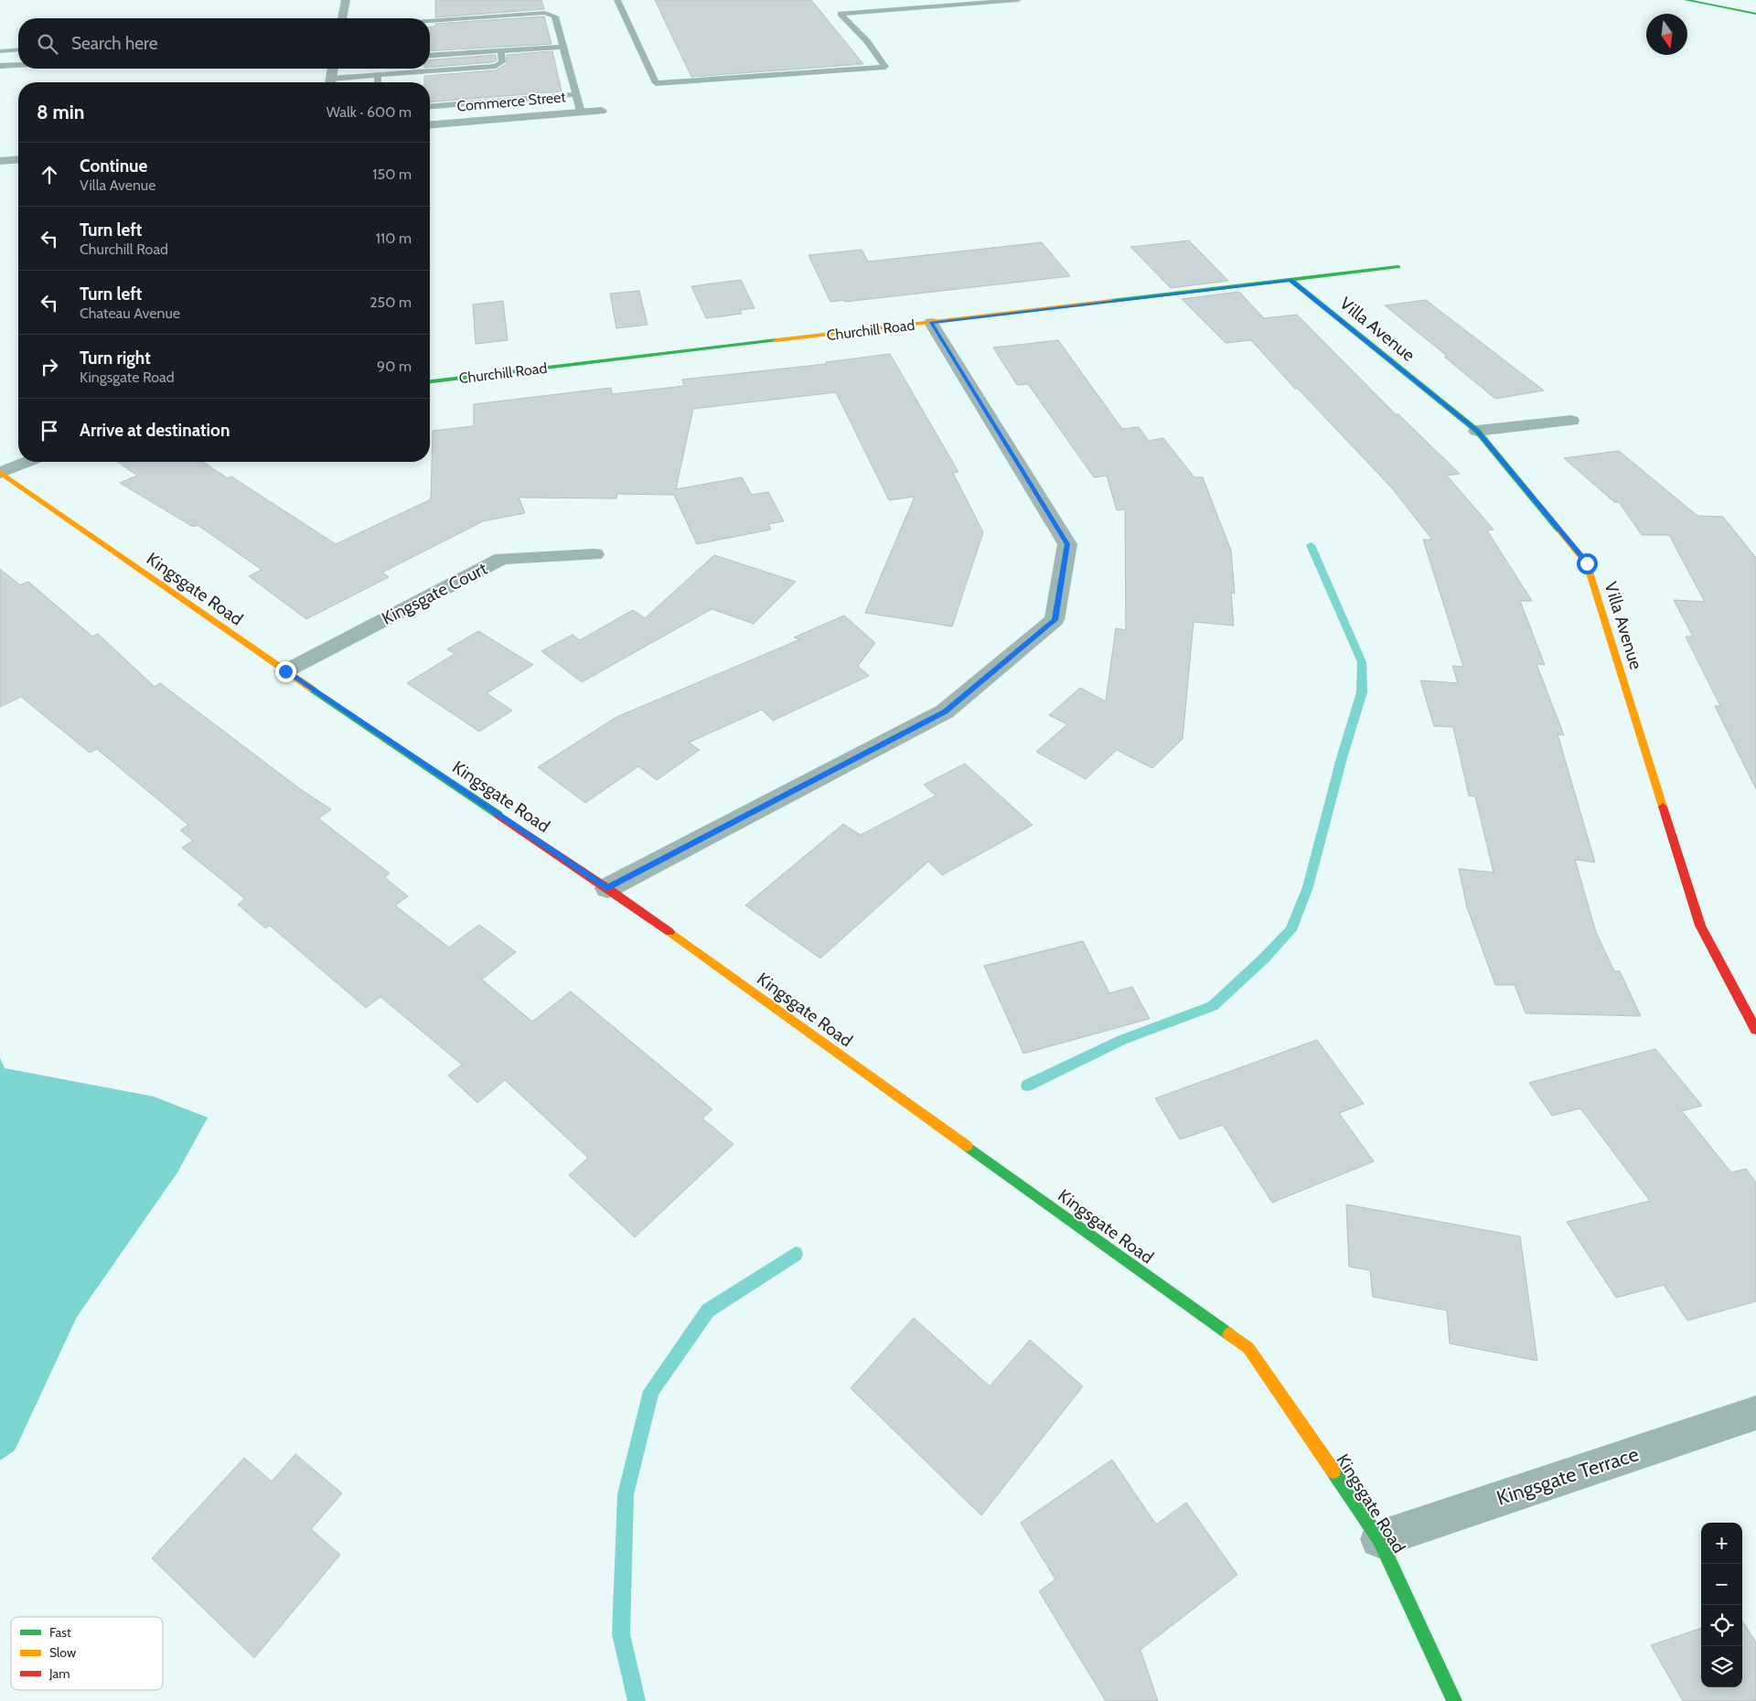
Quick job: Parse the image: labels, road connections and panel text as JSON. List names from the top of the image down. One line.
{"streets":{"street":["Commerce Street","Villa Avenue","Churchill Road","Kingsgate Road","Kingsgate Court","Kingsgate Terrace"]},"crossings":[["Villa Avenue","Churchill Road"],["Kingsgate Road","Kingsgate Court"],["Kingsgate Road","Kingsgate Terrace"]],"legend":["Fast","Slow","Jam"],"north":"bottom","page":{"search":"Search here","heading":["8 min","Walk · 600 m"],"list":[["Continue","Villa Avenue","150 m"],["Turn left","Churchill Road","110 m"],["Turn left","Chateau Avenue","250 m"],["Turn right","Kingsgate Road","90 m"],"Arrive at destination"],"map_buttons":["+","−"]}}
